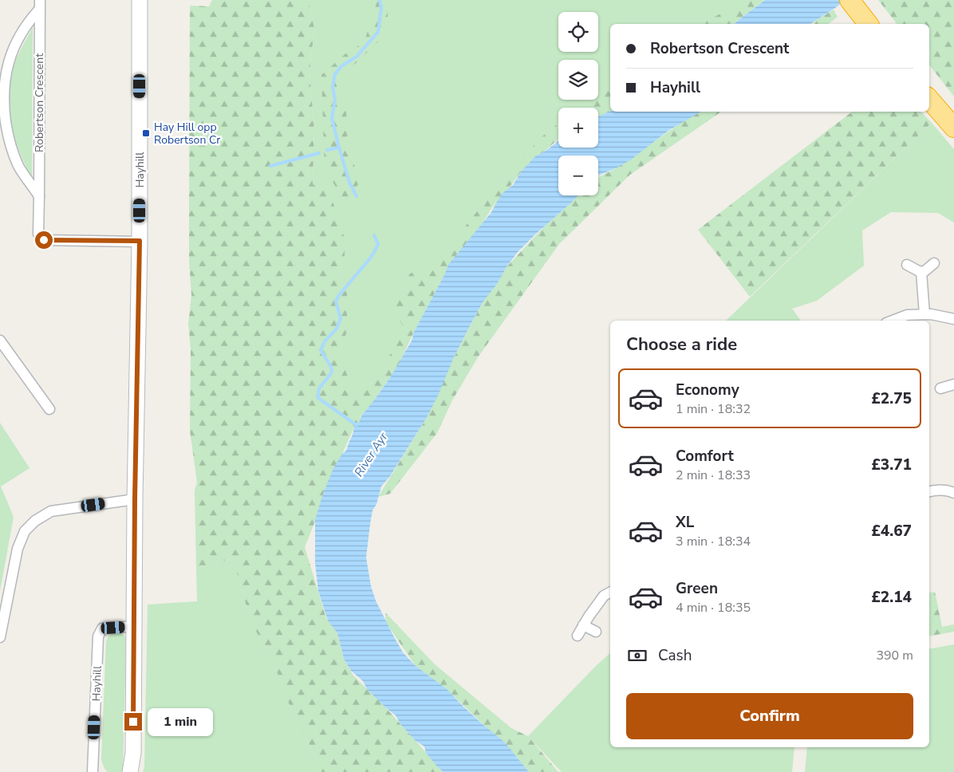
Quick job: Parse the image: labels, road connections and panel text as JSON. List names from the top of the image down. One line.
{"streets":{"street":["Robertson Crescent","Hayhill"]},"crossings":[["Robertson Crescent","Hayhill"]],"water":["River Ayr"],"places":{"transit":["Hay Hill opp Robertson Cr"]},"page":{"map_buttons":["+","−"],"banner":["Robertson Crescent","Hayhill"],"heading":"Choose a ride","list":[{"name":"Economy","note":"1 min · 18:32","value":"£2.75"},{"name":"Comfort","note":"2 min · 18:33","value":"£3.71"},{"name":"XL","note":"3 min · 18:34","value":"£4.67"},{"name":"Green","note":"4 min · 18:35","value":"£2.14"}],"pay":["Cash","390 m"],"buttons":"Confirm","bubble":"1 min"}}
